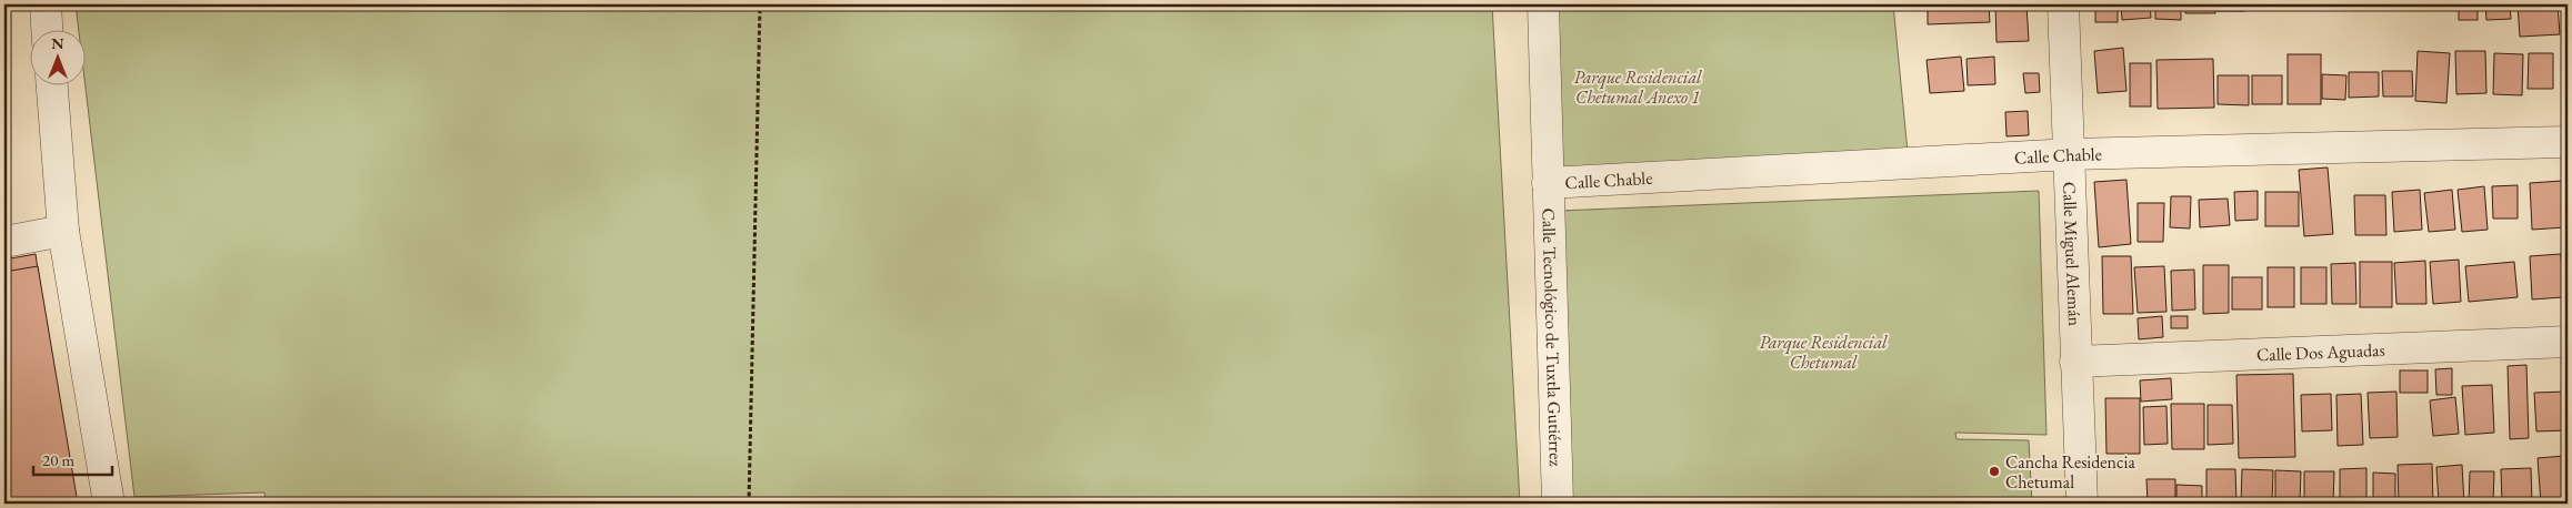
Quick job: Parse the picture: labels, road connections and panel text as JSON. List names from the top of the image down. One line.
{"streets":{"street":["Calle Chable","Calle Miguel Alemán","Calle Tecnológico de Tuxtla Gutiérrez","Calle Dos Aguadas"]},"crossings":[["Calle Chable","Calle Miguel Alemán"],["Calle Chable","Calle Tecnológico de Tuxtla Gutiérrez"],["Calle Miguel Alemán","Calle Dos Aguadas"]],"parks":["Parque Residencial Chetumal Anexo 1","Parque Residencial Chetumal"],"places":["Cancha Residencia Chetumal"],"scale_bar":"20 m","north":"top"}
